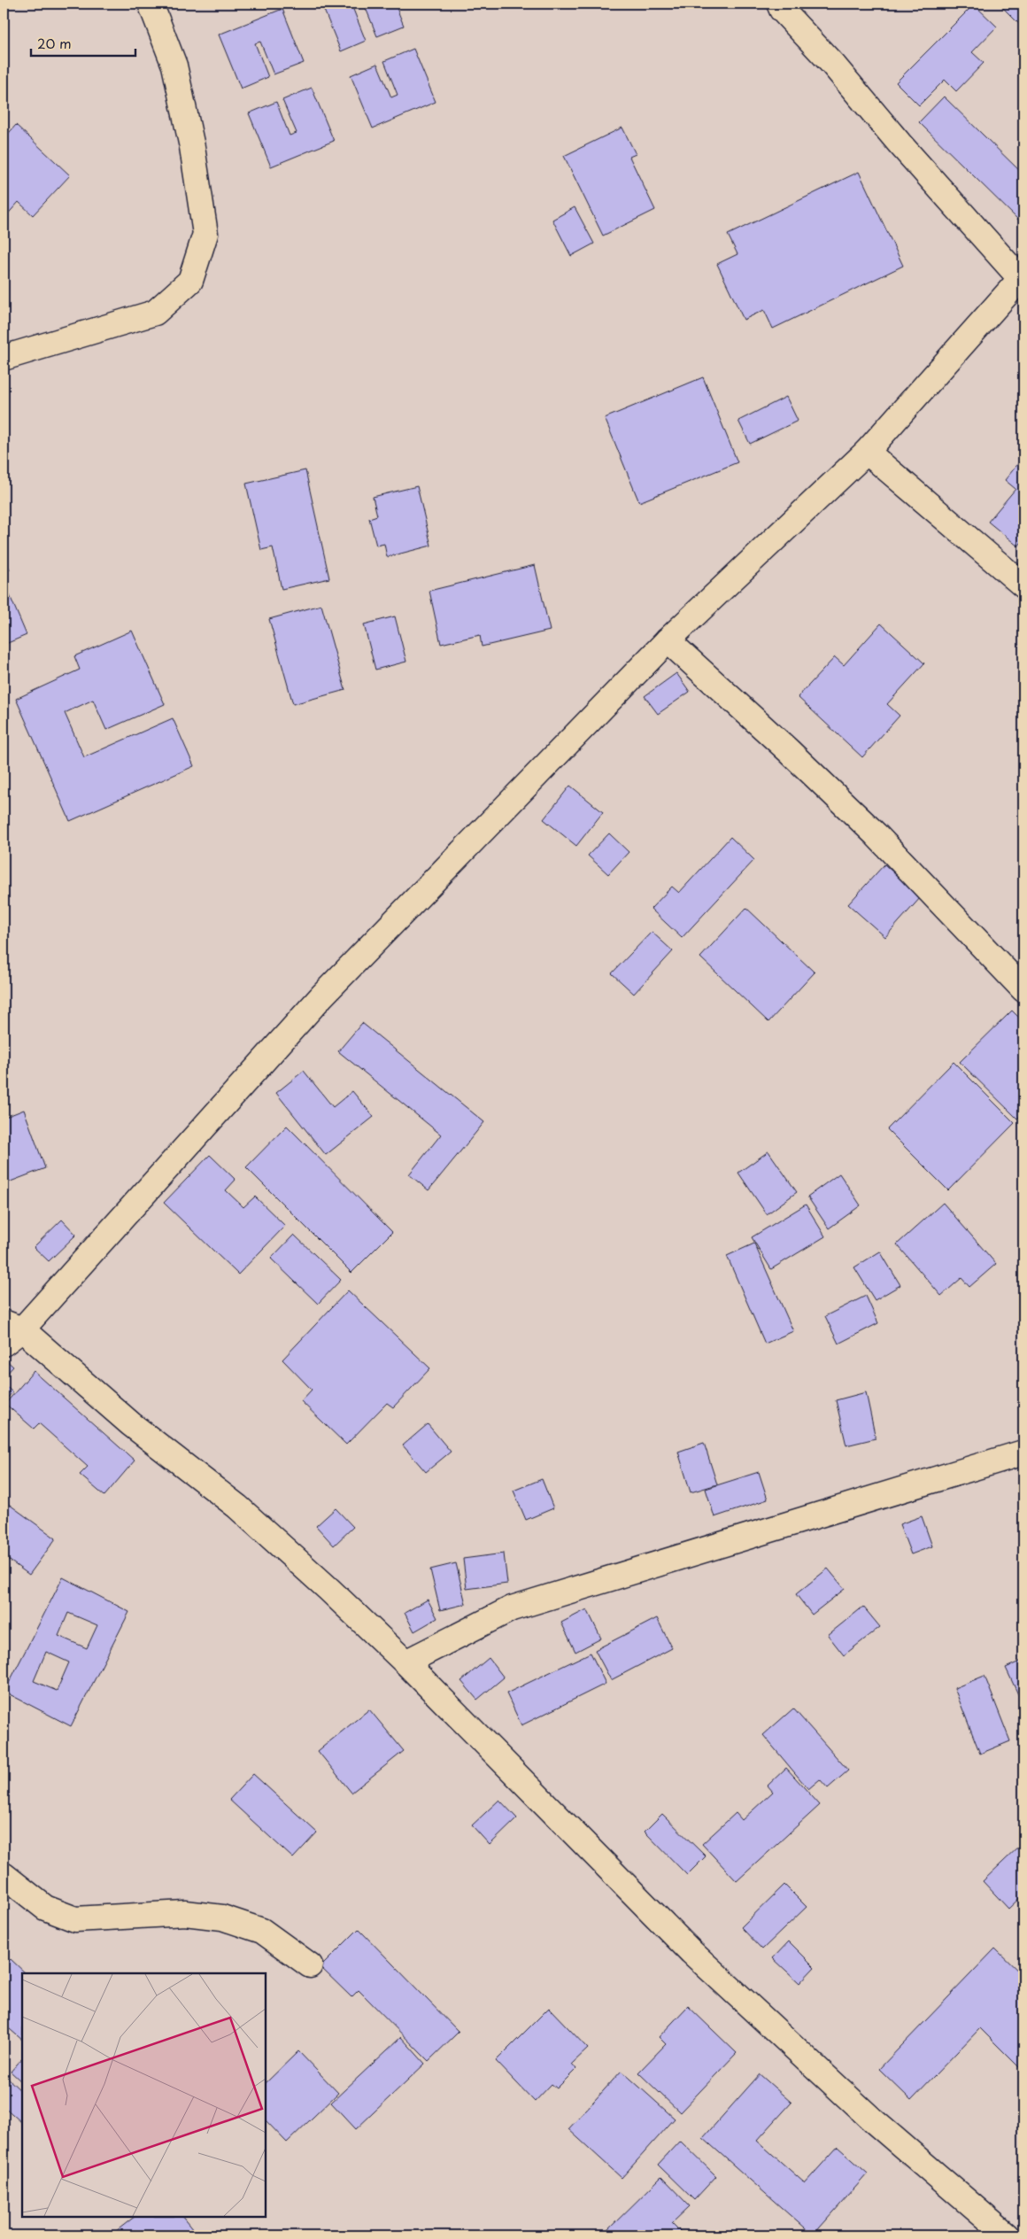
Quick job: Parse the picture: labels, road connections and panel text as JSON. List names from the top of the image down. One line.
{"scale_bar":"20 m"}
